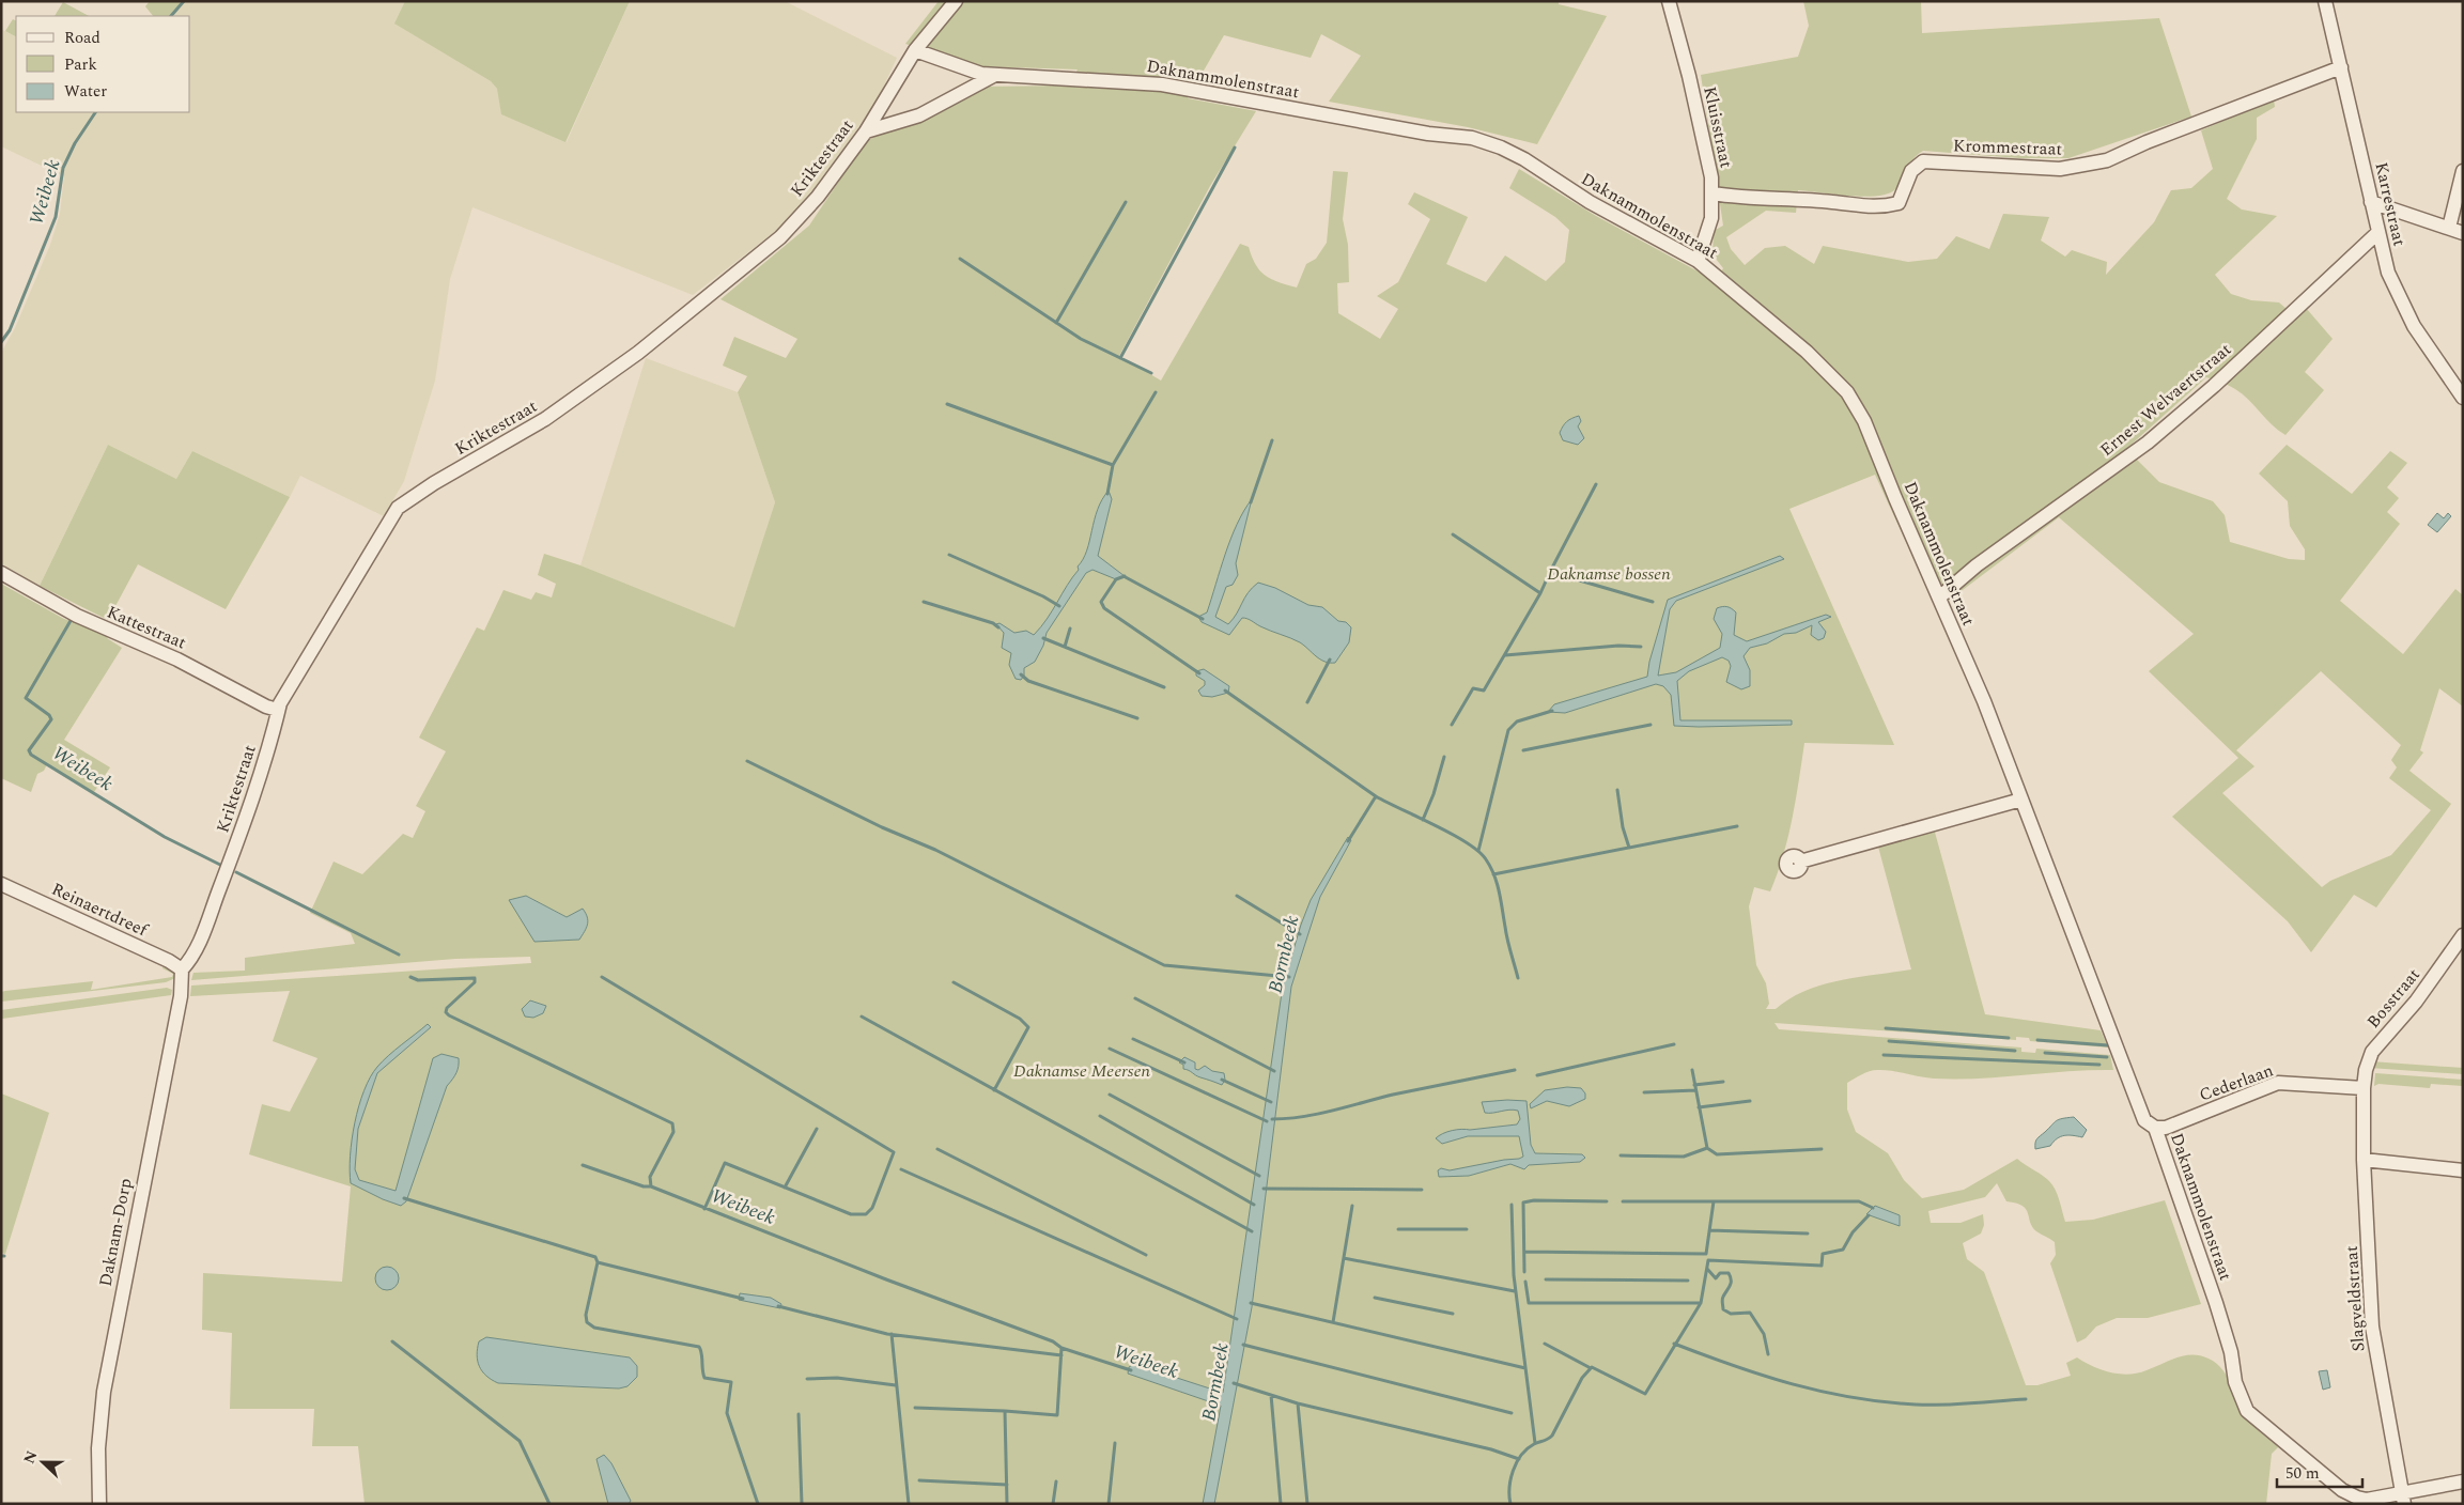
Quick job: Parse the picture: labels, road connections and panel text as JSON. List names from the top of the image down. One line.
{"streets":{"street":["Daknammolenstraat","Kluisstraat","Krommestraat","Kriktestraat","Karrestraat","Ernest Welvaertstraat","Kattestraat","Reinaertdreef","Bosstraat","Cederlaan","Daknam-Dorp","Slagveldstraat"]},"crossings":[["Daknammolenstraat","Kluisstraat"],["Daknammolenstraat","Kriktestraat"],["Daknammolenstraat","Ernest Welvaertstraat"],["Daknammolenstraat","Cederlaan"],["Daknammolenstraat","Slagveldstraat"],["Kluisstraat","Krommestraat"],["Krommestraat","Karrestraat"],["Kriktestraat","Kattestraat"],["Kriktestraat","Reinaertdreef"],["Kriktestraat","Daknam-Dorp"],["Karrestraat","Ernest Welvaertstraat"],["Reinaertdreef","Daknam-Dorp"],["Bosstraat","Cederlaan"],["Bosstraat","Slagveldstraat"],["Cederlaan","Slagveldstraat"]],"water":["Weibeek","Bormbeek"],"parks":["Daknamse bossen","Daknamse Meersen"],"legend":["Road","Park","Water"],"scale_bar":"50 m","north":"left"}
